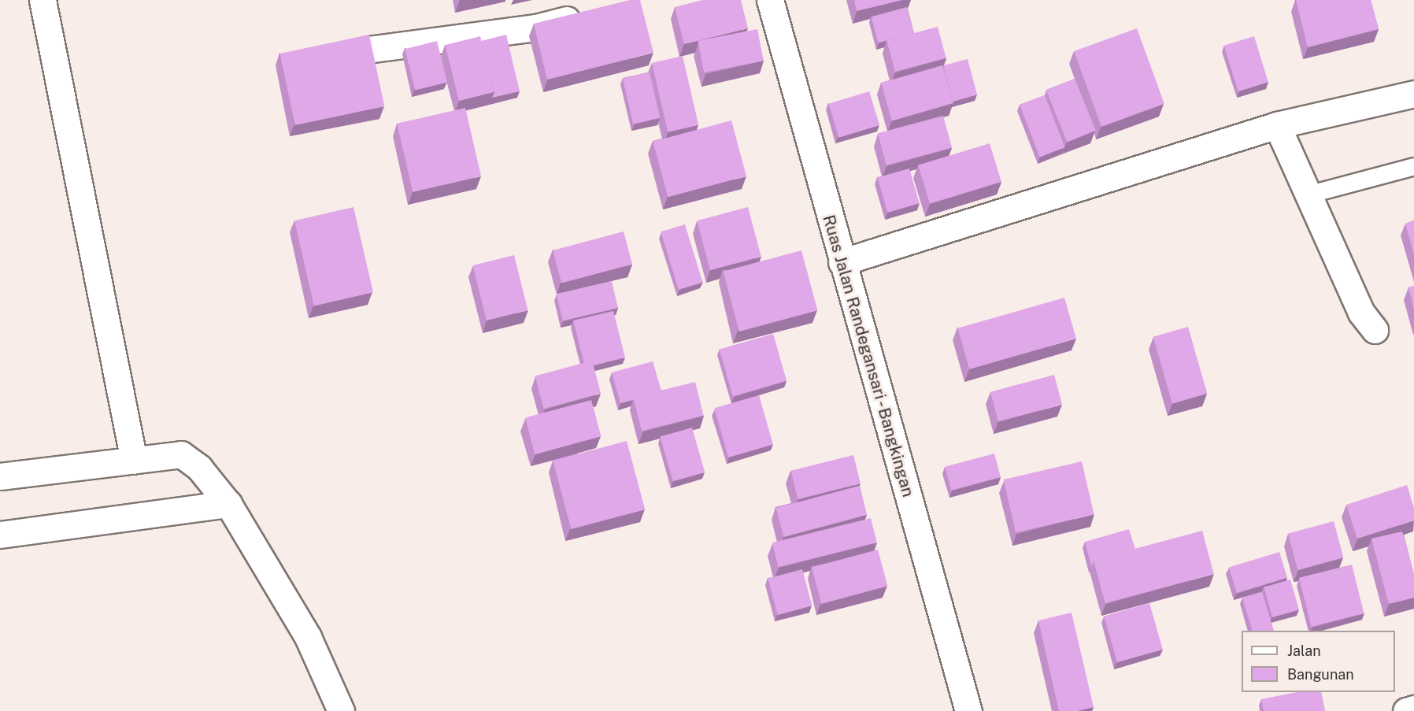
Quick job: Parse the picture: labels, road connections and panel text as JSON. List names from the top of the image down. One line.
{"streets":{"street":["Ruas Jalan Randegansari - Bangkingan"]},"legend":["Jalan","Bangunan"]}
